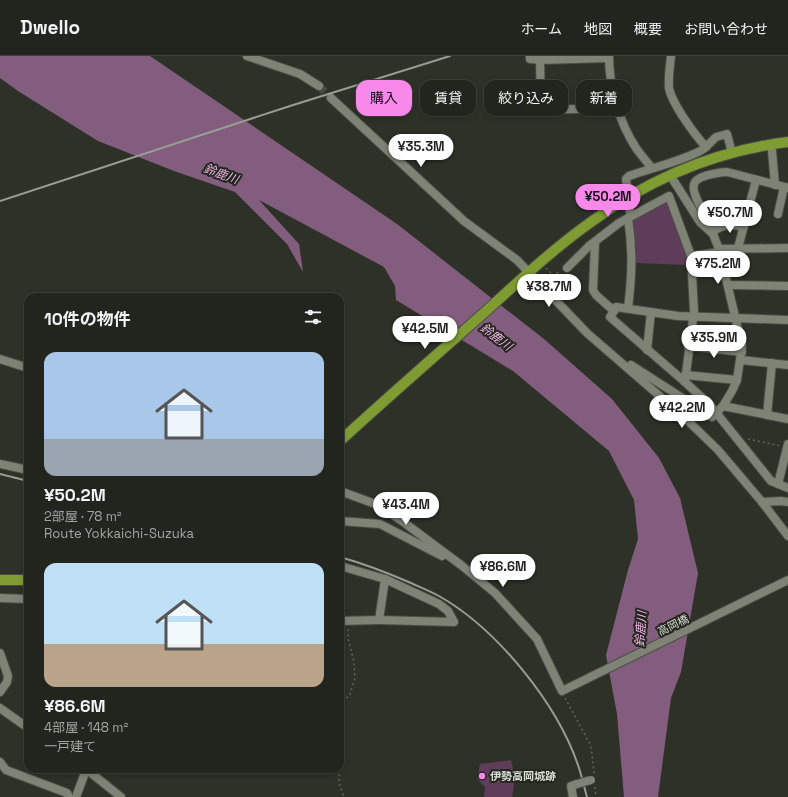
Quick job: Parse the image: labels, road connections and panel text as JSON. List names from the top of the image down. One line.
{"streets":{"street":["高岡橋"]},"water":["鈴鹿川"],"places":["伊勢高岡城跡"],"page":{"header":"Dwello","nav":["ホーム","地図","概要","お問い合わせ"],"chip":["購入","賃貸","絞り込み","新着"],"price":["¥35.3M","¥50.2M","¥50.7M","¥75.2M","¥38.7M","¥42.5M","¥35.9M","¥42.2M","¥43.4M","¥86.6M"],"heading":"10件の物件","list":[{"name":"¥50.2M","note":"2部屋 · 78 m² · Route Yokkaichi-Suzuka"},{"name":"¥86.6M","note":"4部屋 · 148 m² · 一戸建て"}]}}
